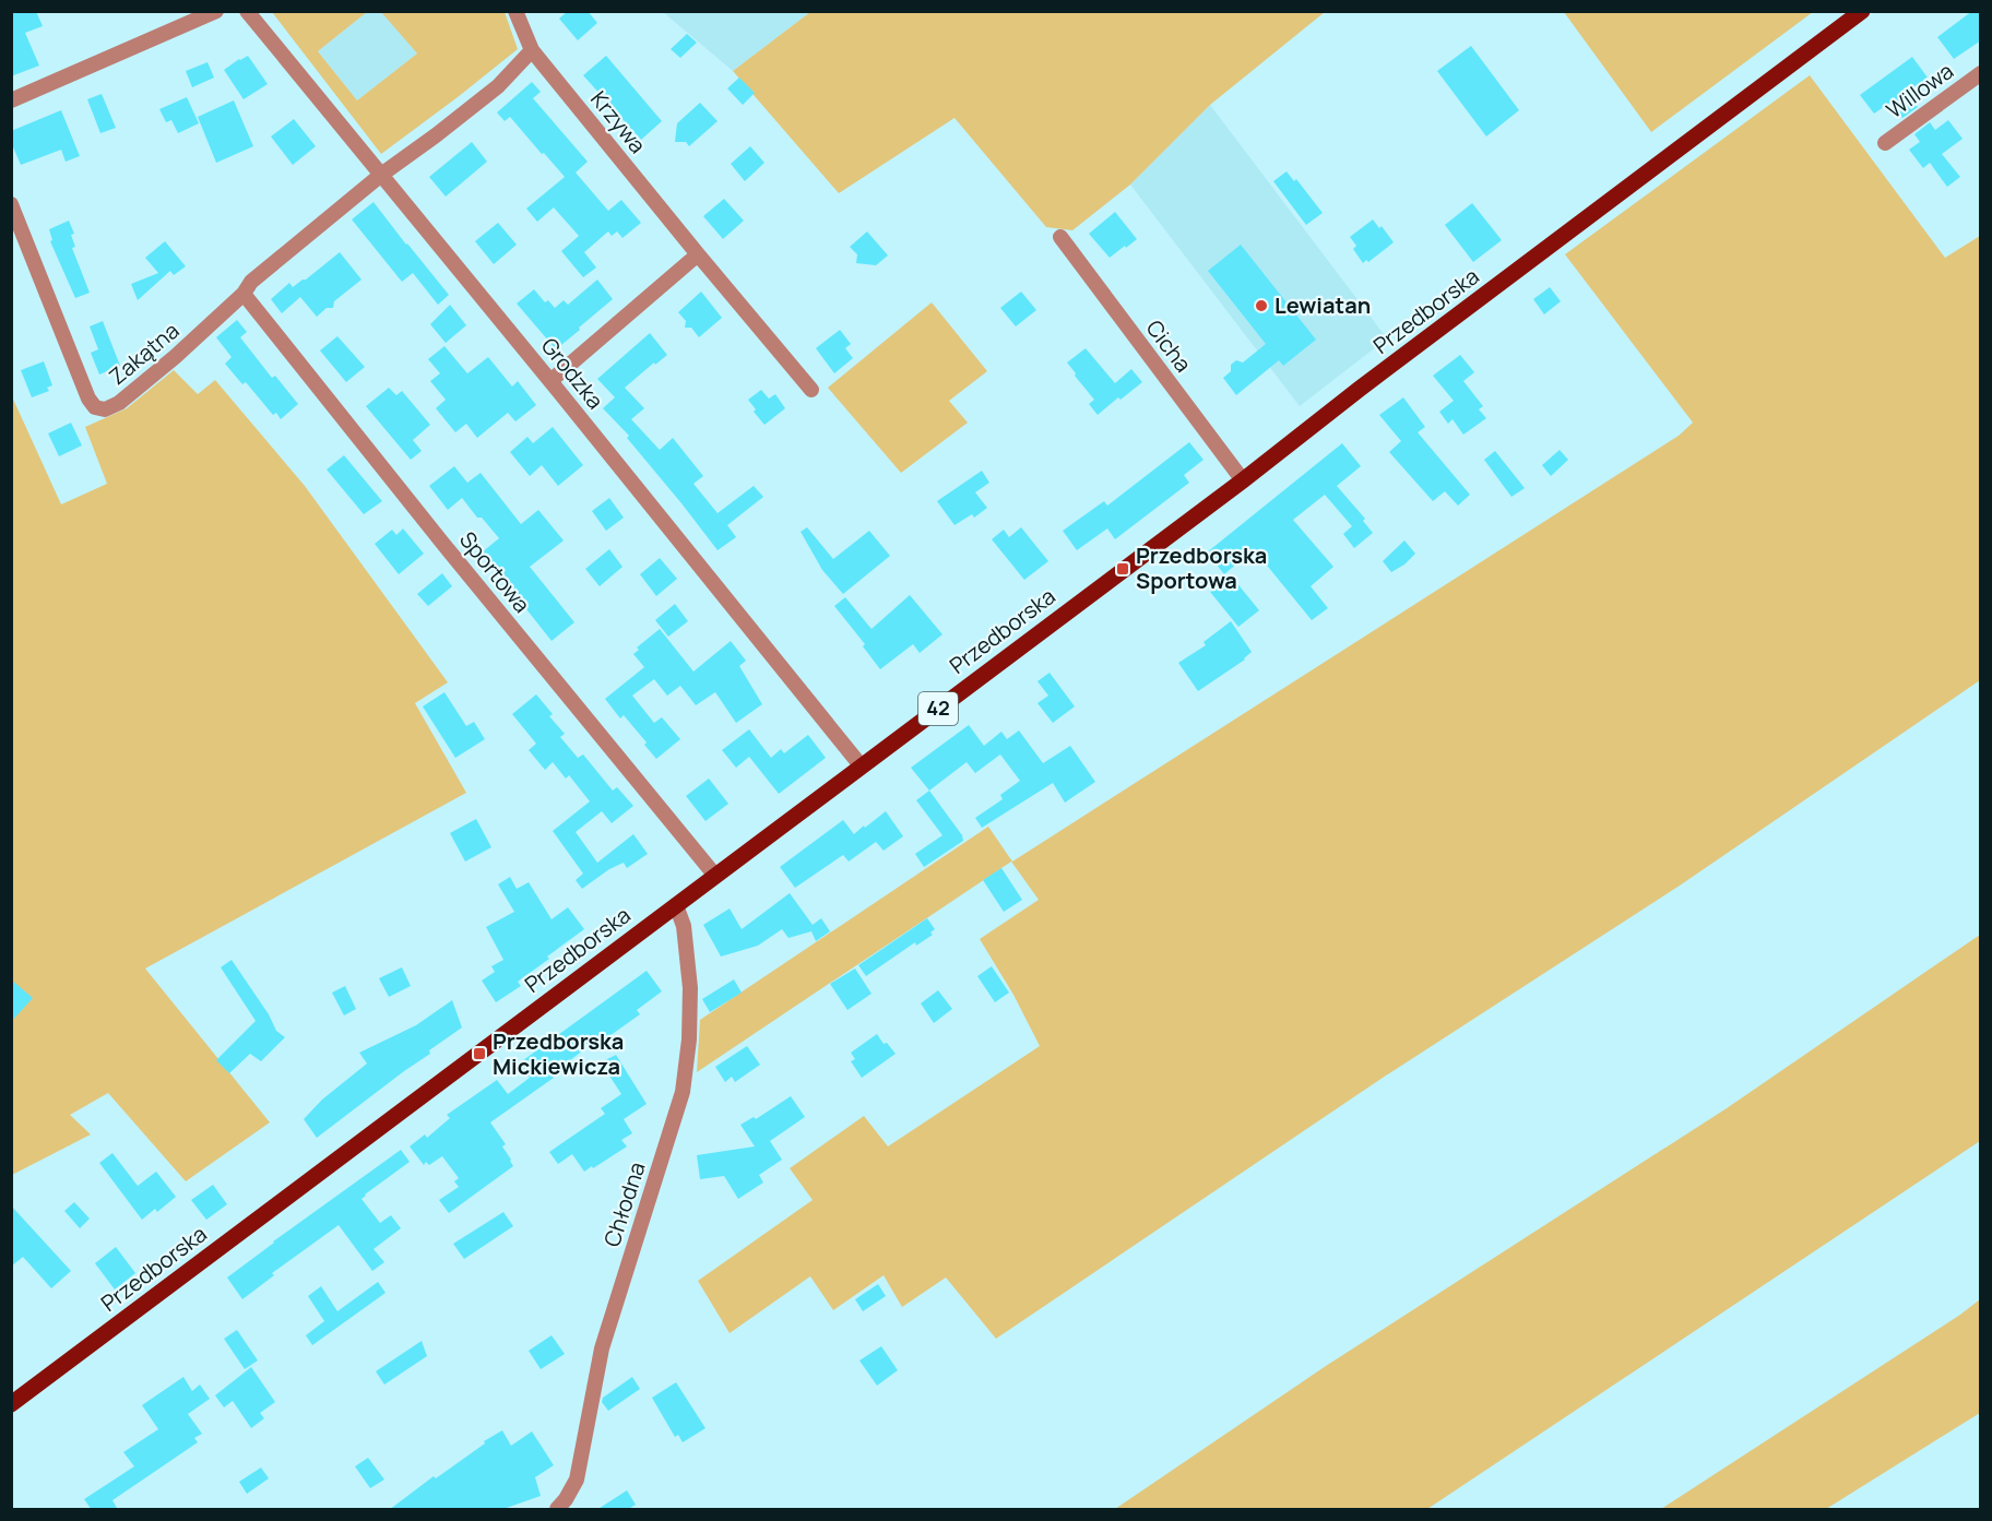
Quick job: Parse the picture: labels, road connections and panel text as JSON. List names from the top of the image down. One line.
{"streets":{"main road":["Przedborska","42"],"street":["Willowa","Krzywa","Cicha","Zakątna","Grodzka","Sportowa","Chłodna"]},"crossings":[["Krzywa","Zakątna"],["Przedborska","Cicha"],["Przedborska","Grodzka"],["Przedborska","Sportowa"],["Przedborska","Chłodna"],["Zakątna","Grodzka"],["Zakątna","Sportowa"]],"places":{"other":["Lewiatan"],"transit":["Przedborska Sportowa","Przedborska Mickiewicza"]}}
